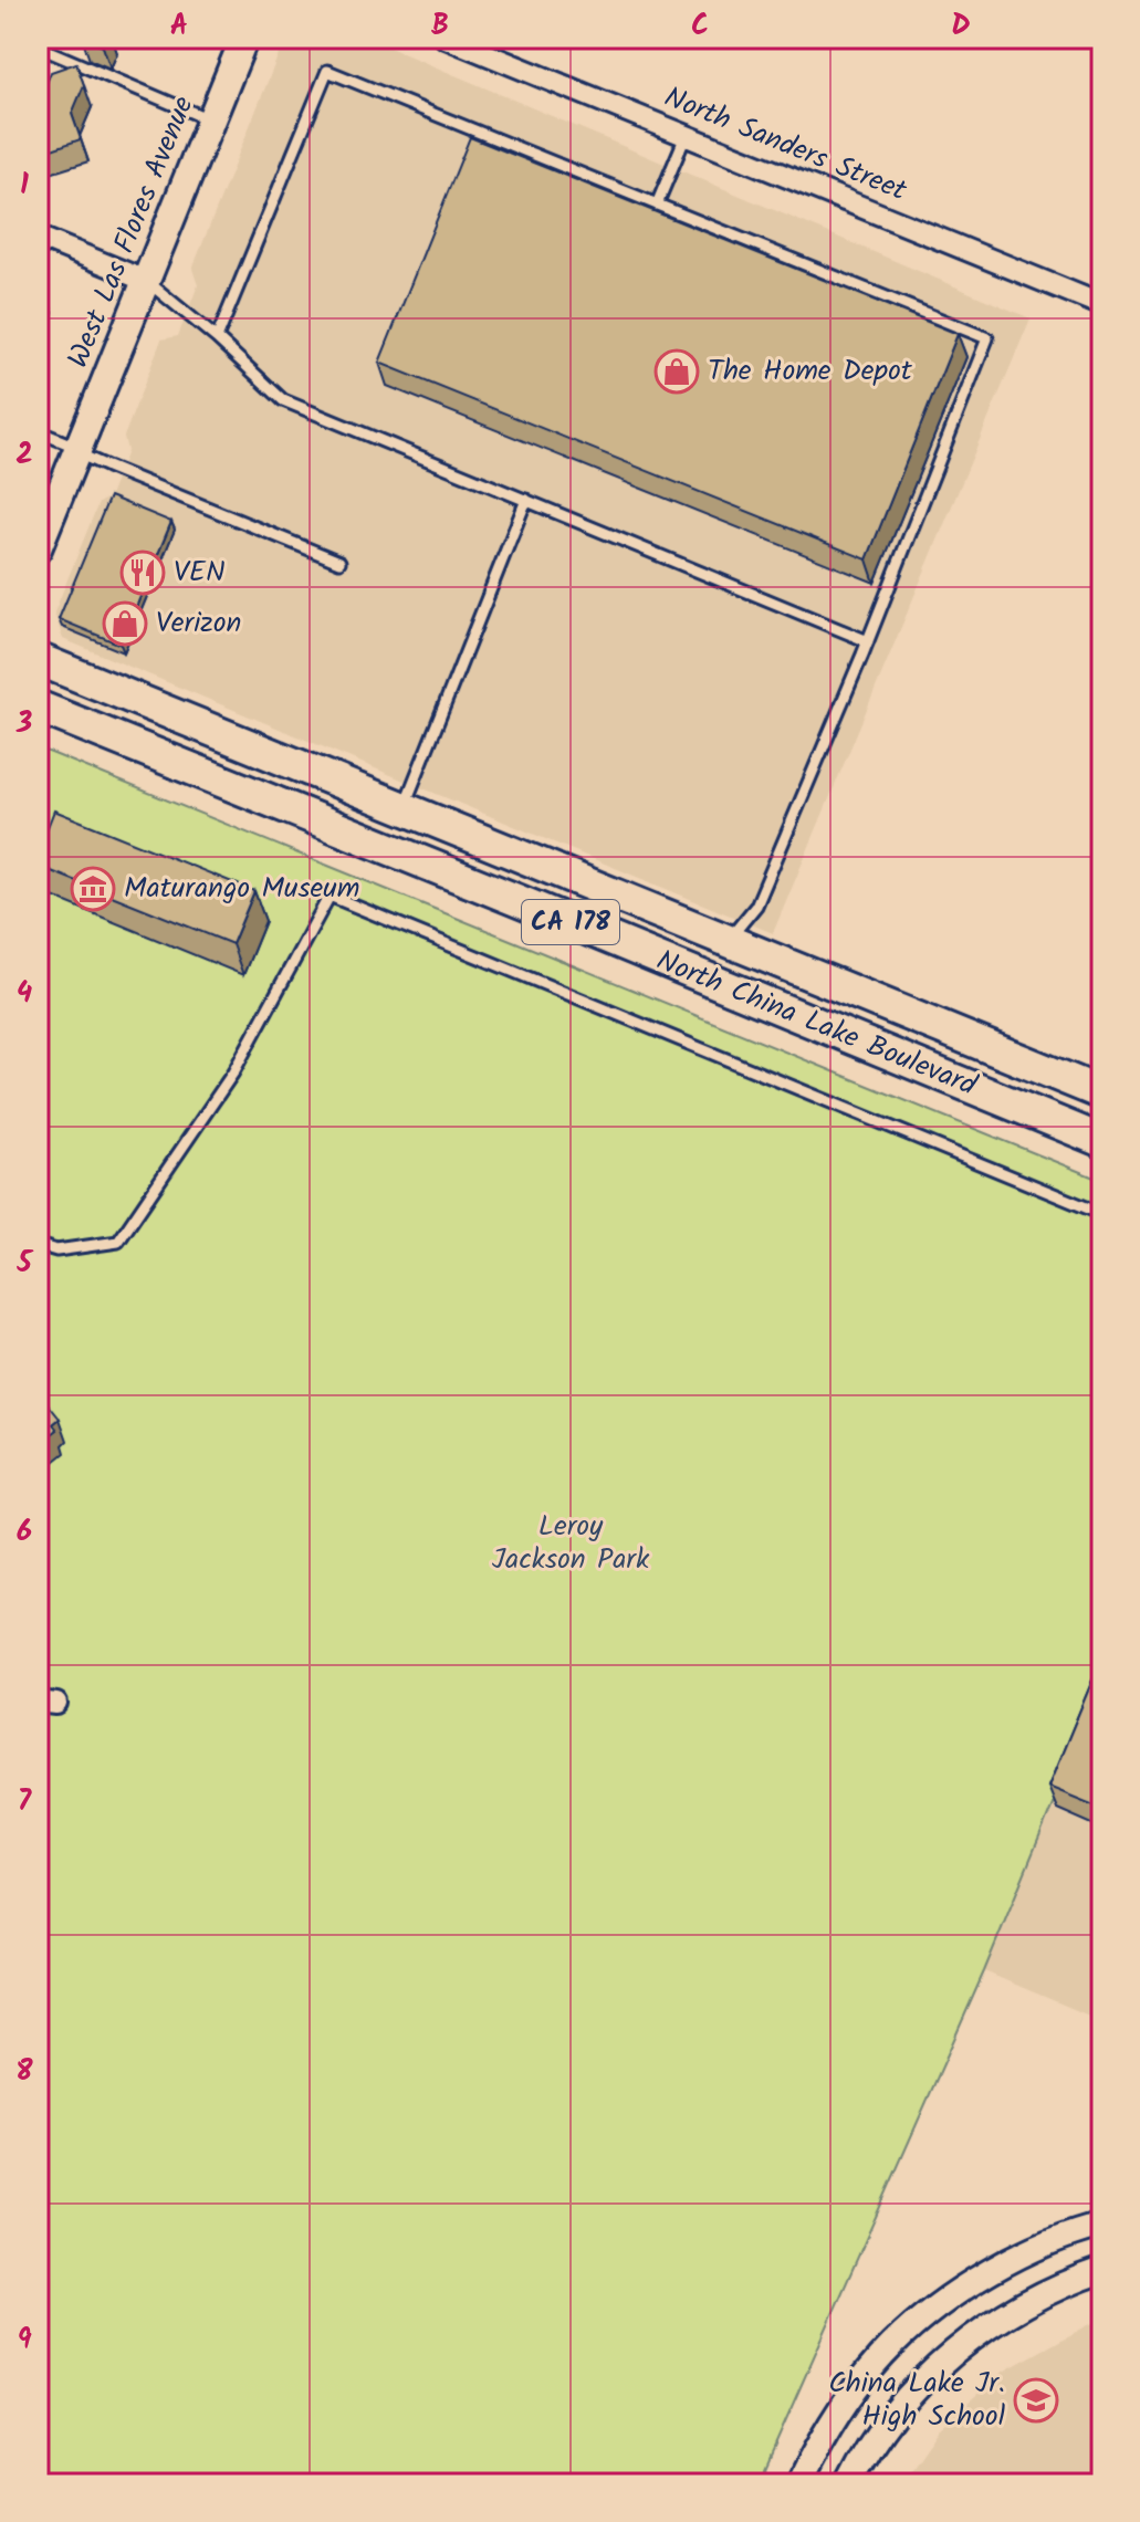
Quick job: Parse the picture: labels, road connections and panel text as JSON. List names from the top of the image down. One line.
{"streets":{"main road":["West Las Flores Avenue","CA 178","North China Lake Boulevard"],"street":["North Sanders Street"]},"parks":["Leroy Jackson Park"],"places":{"shop":["The Home Depot","Verizon"],"restaurant":["VEN"],"museum":["Maturango Museum"],"school or university":["China Lake Jr. High School"]},"grid":{"columns":["A","B","C","D"],"rows":["1","2","3","4","5","6","7","8","9"]}}
